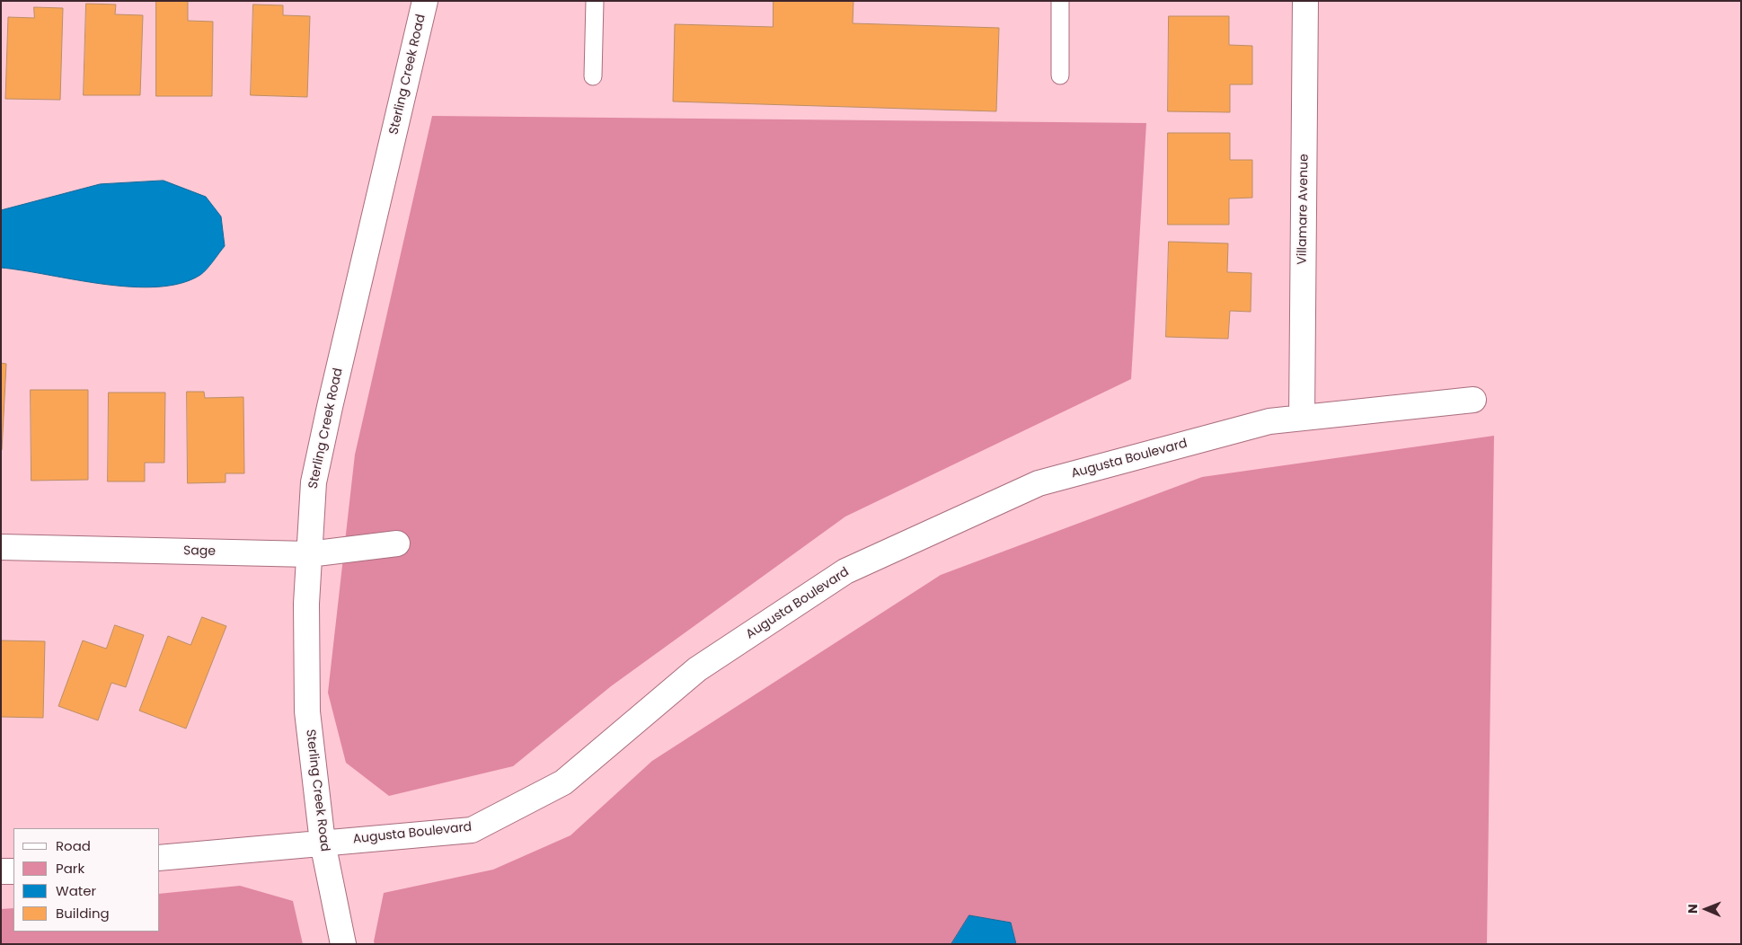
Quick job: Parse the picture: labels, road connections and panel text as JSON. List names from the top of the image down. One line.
{"streets":{"street":["Sterling Creek Road","Villamare Avenue","Augusta Boulevard","Sage"]},"crossings":[["Sterling Creek Road","Augusta Boulevard"],["Sterling Creek Road","Sage"],["Villamare Avenue","Augusta Boulevard"]],"legend":["Road","Park","Water","Building"],"north":"left"}
